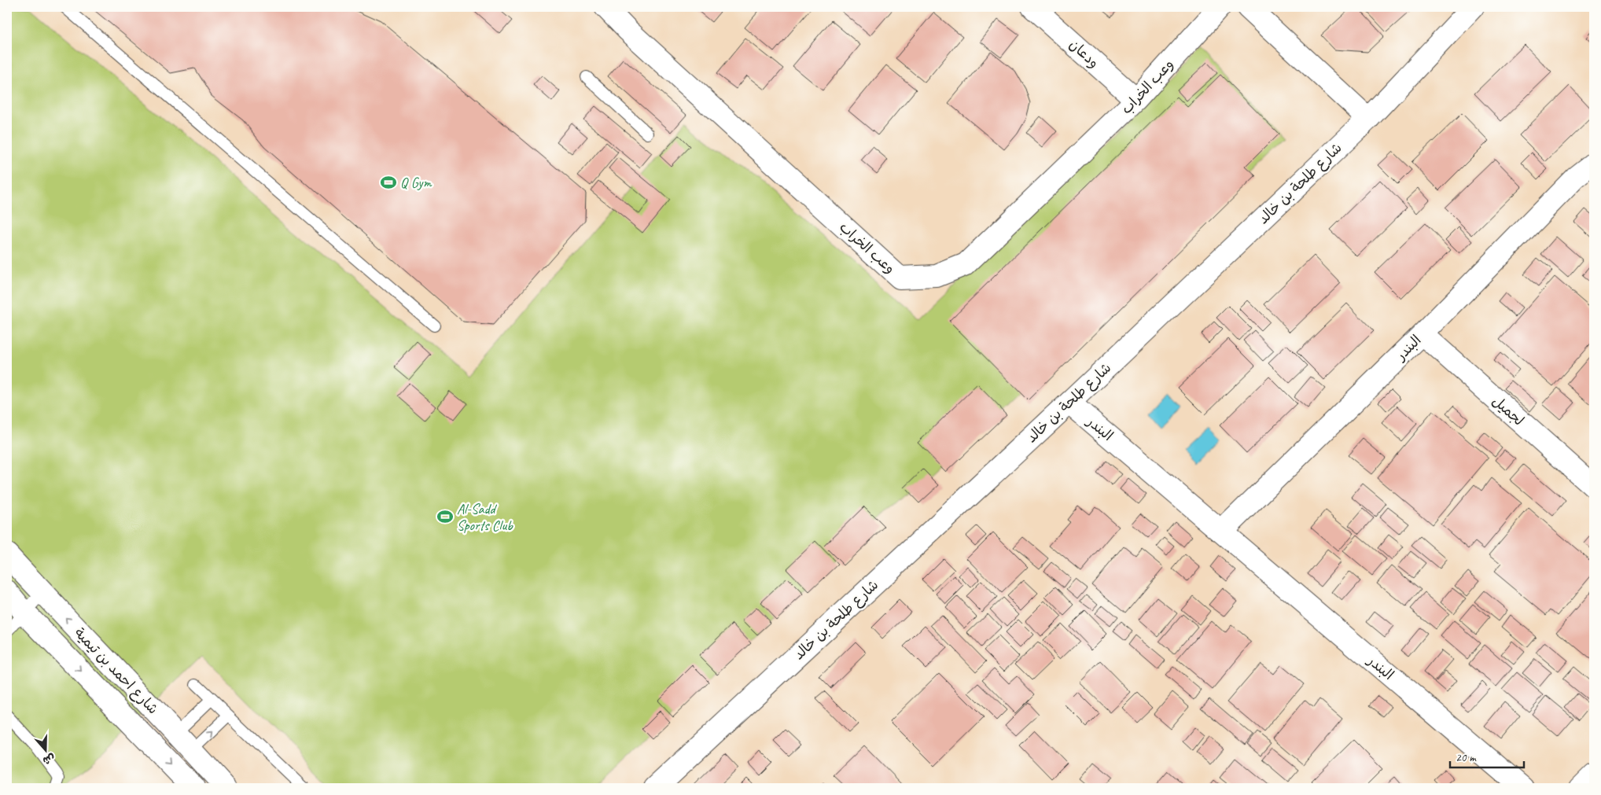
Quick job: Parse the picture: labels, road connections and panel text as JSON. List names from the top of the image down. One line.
{"streets":{"street":["ودعان","وعب الخراب","شارع طلحة بن خالد","البندر","لجميل","شارع احمد بن تيمية"]},"crossings":[["ودعان","وعب الخراب"],["شارع طلحة بن خالد","البندر"],["البندر","لجميل"]],"places":{"sports":["Q Gym","Al-Sadd Sports Club"]},"scale_bar":"20 m","north":"bottom"}
